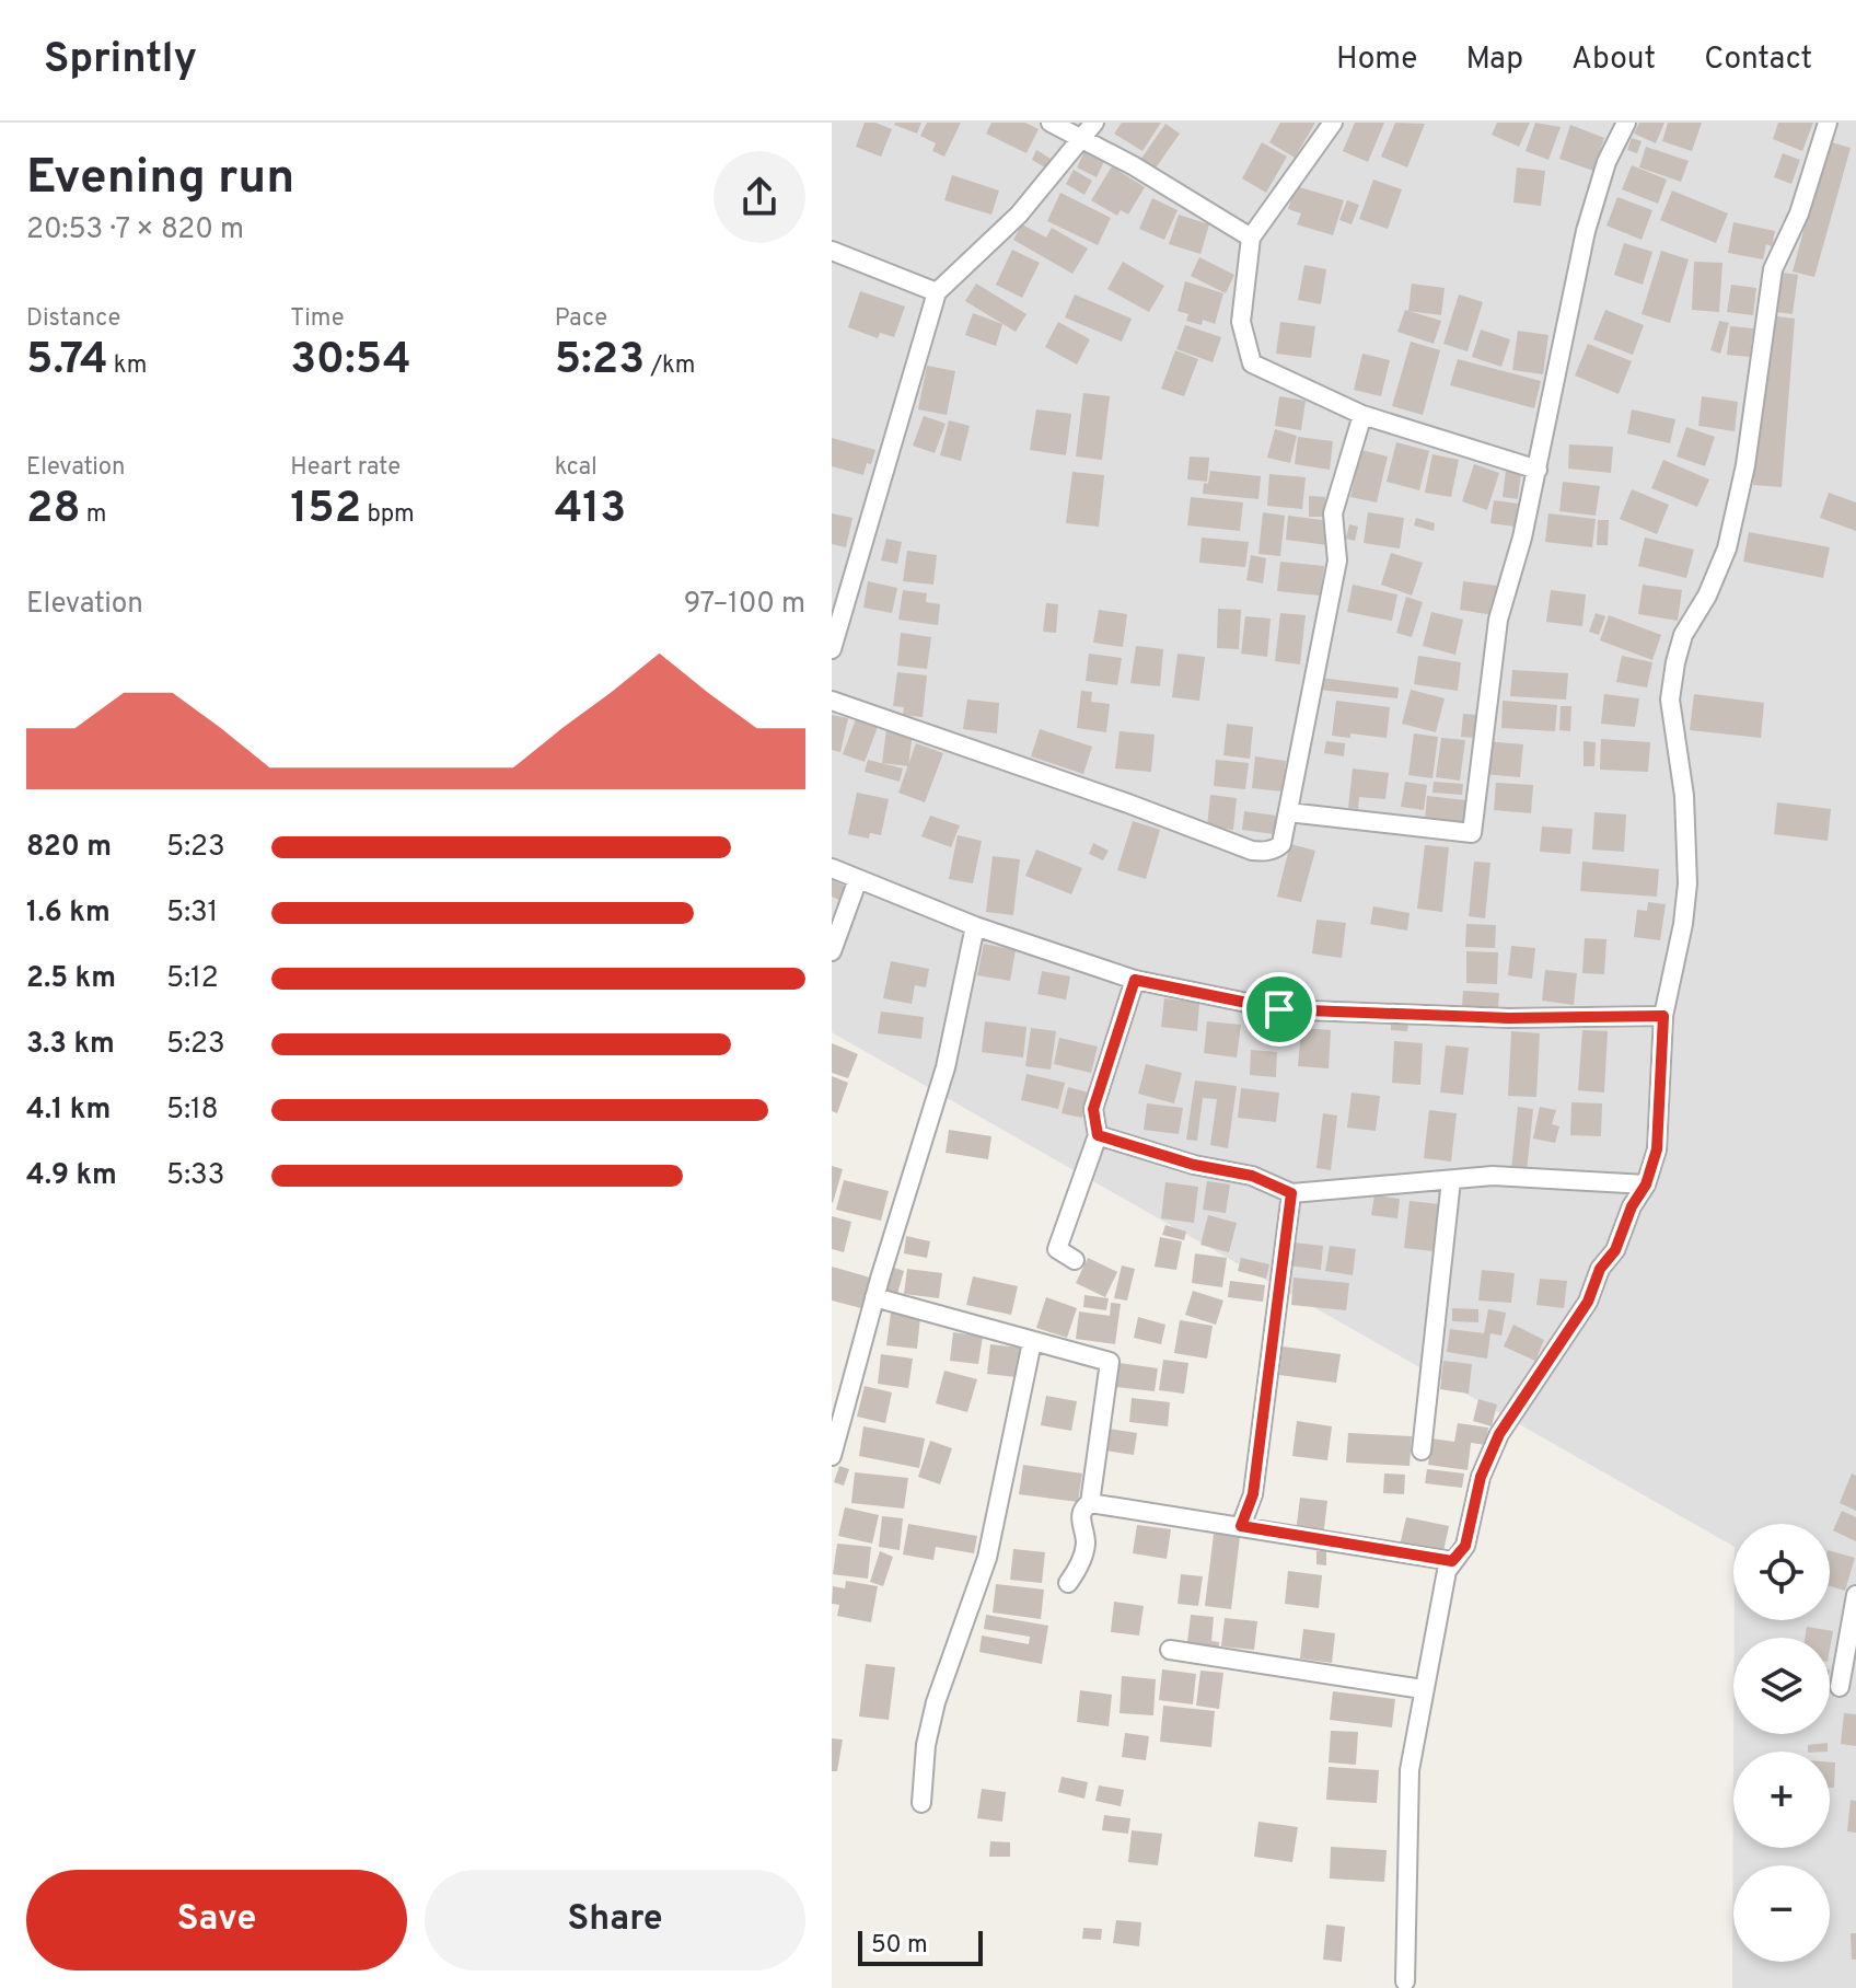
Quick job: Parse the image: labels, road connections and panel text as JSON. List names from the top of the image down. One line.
{"scale_bar":"50 m","page":{"header":"Sprintly","nav":["Home","Map","About","Contact"],"heading":["Evening run","20:53 · 7 × 820 m"],"stats":[["Distance","5.74 km"],["Time","30:54"],["Pace","5:23 /km"],["Elevation","28 m"],["Heart rate","152 bpm"],["kcal","413"]],"chart":["Elevation","97–100 m"],"list":[{"name":"820 m","note":"5:23"},{"name":"1.6 km","note":"5:31"},{"name":"2.5 km","note":"5:12"},{"name":"3.3 km","note":"5:23"},{"name":"4.1 km","note":"5:18"},{"name":"4.9 km","note":"5:33"}],"map_buttons":["+","−"],"buttons":["Save","Share"],"scale":"50 m"}}
